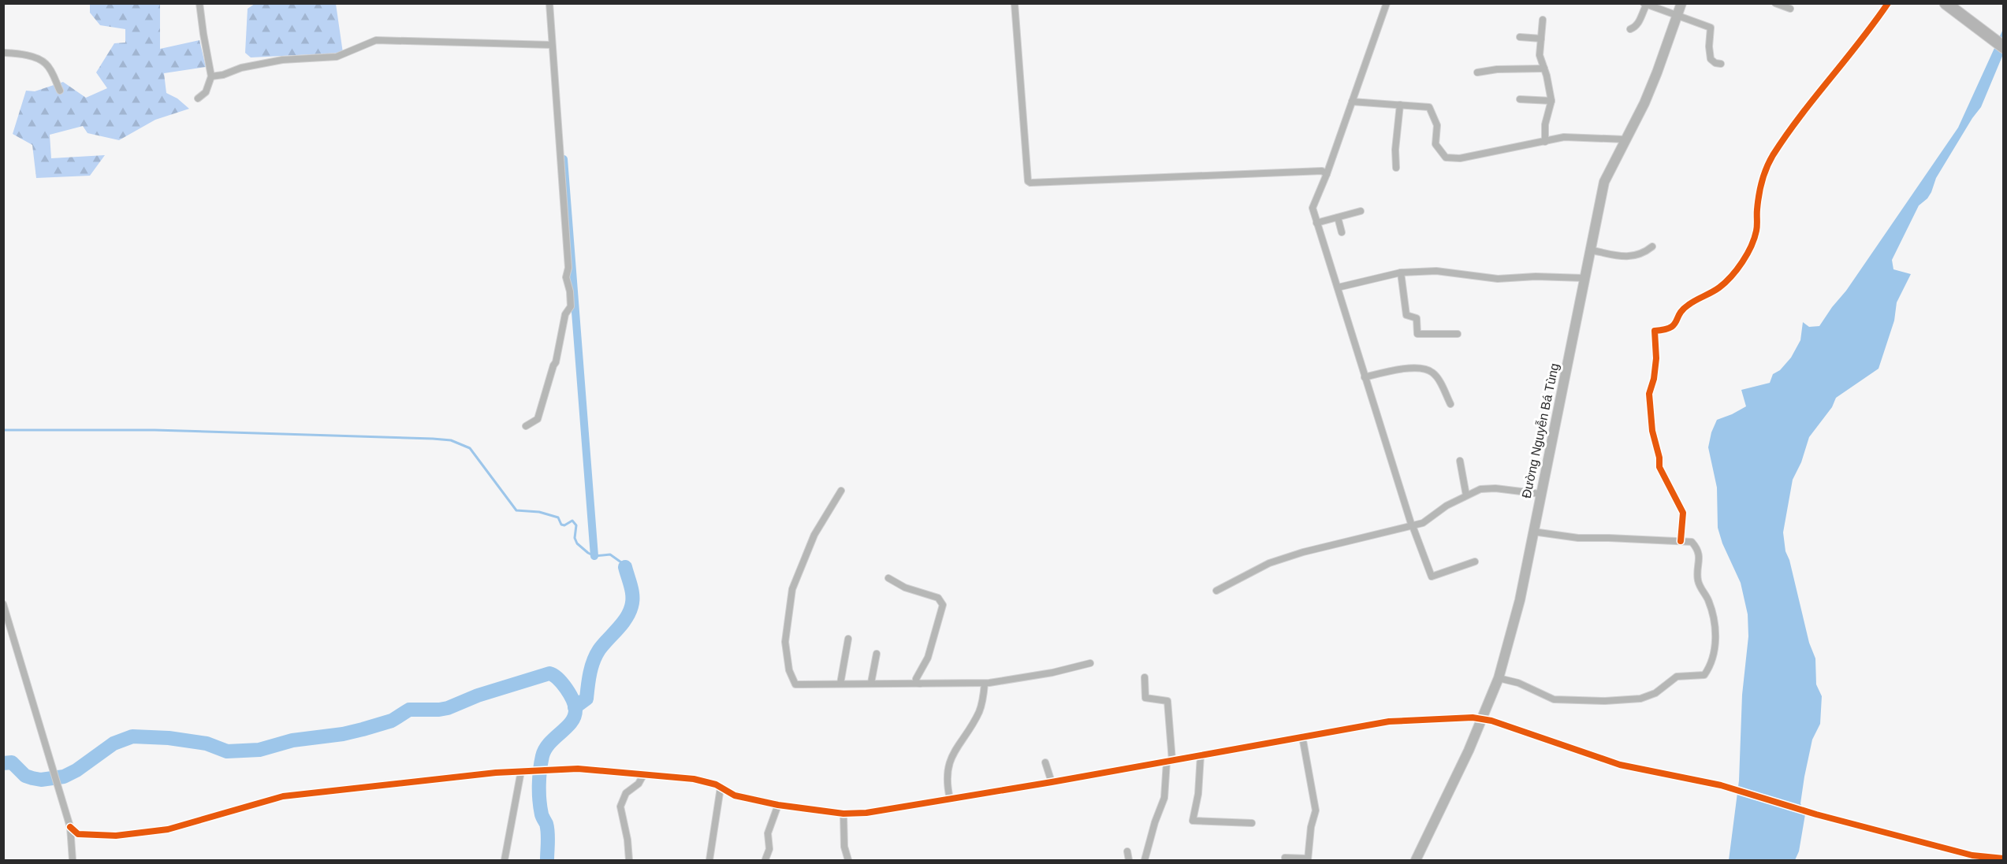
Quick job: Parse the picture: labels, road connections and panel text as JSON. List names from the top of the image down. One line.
{"streets":{"main road":["Đường Nguyễn Bá Tùng"]}}
